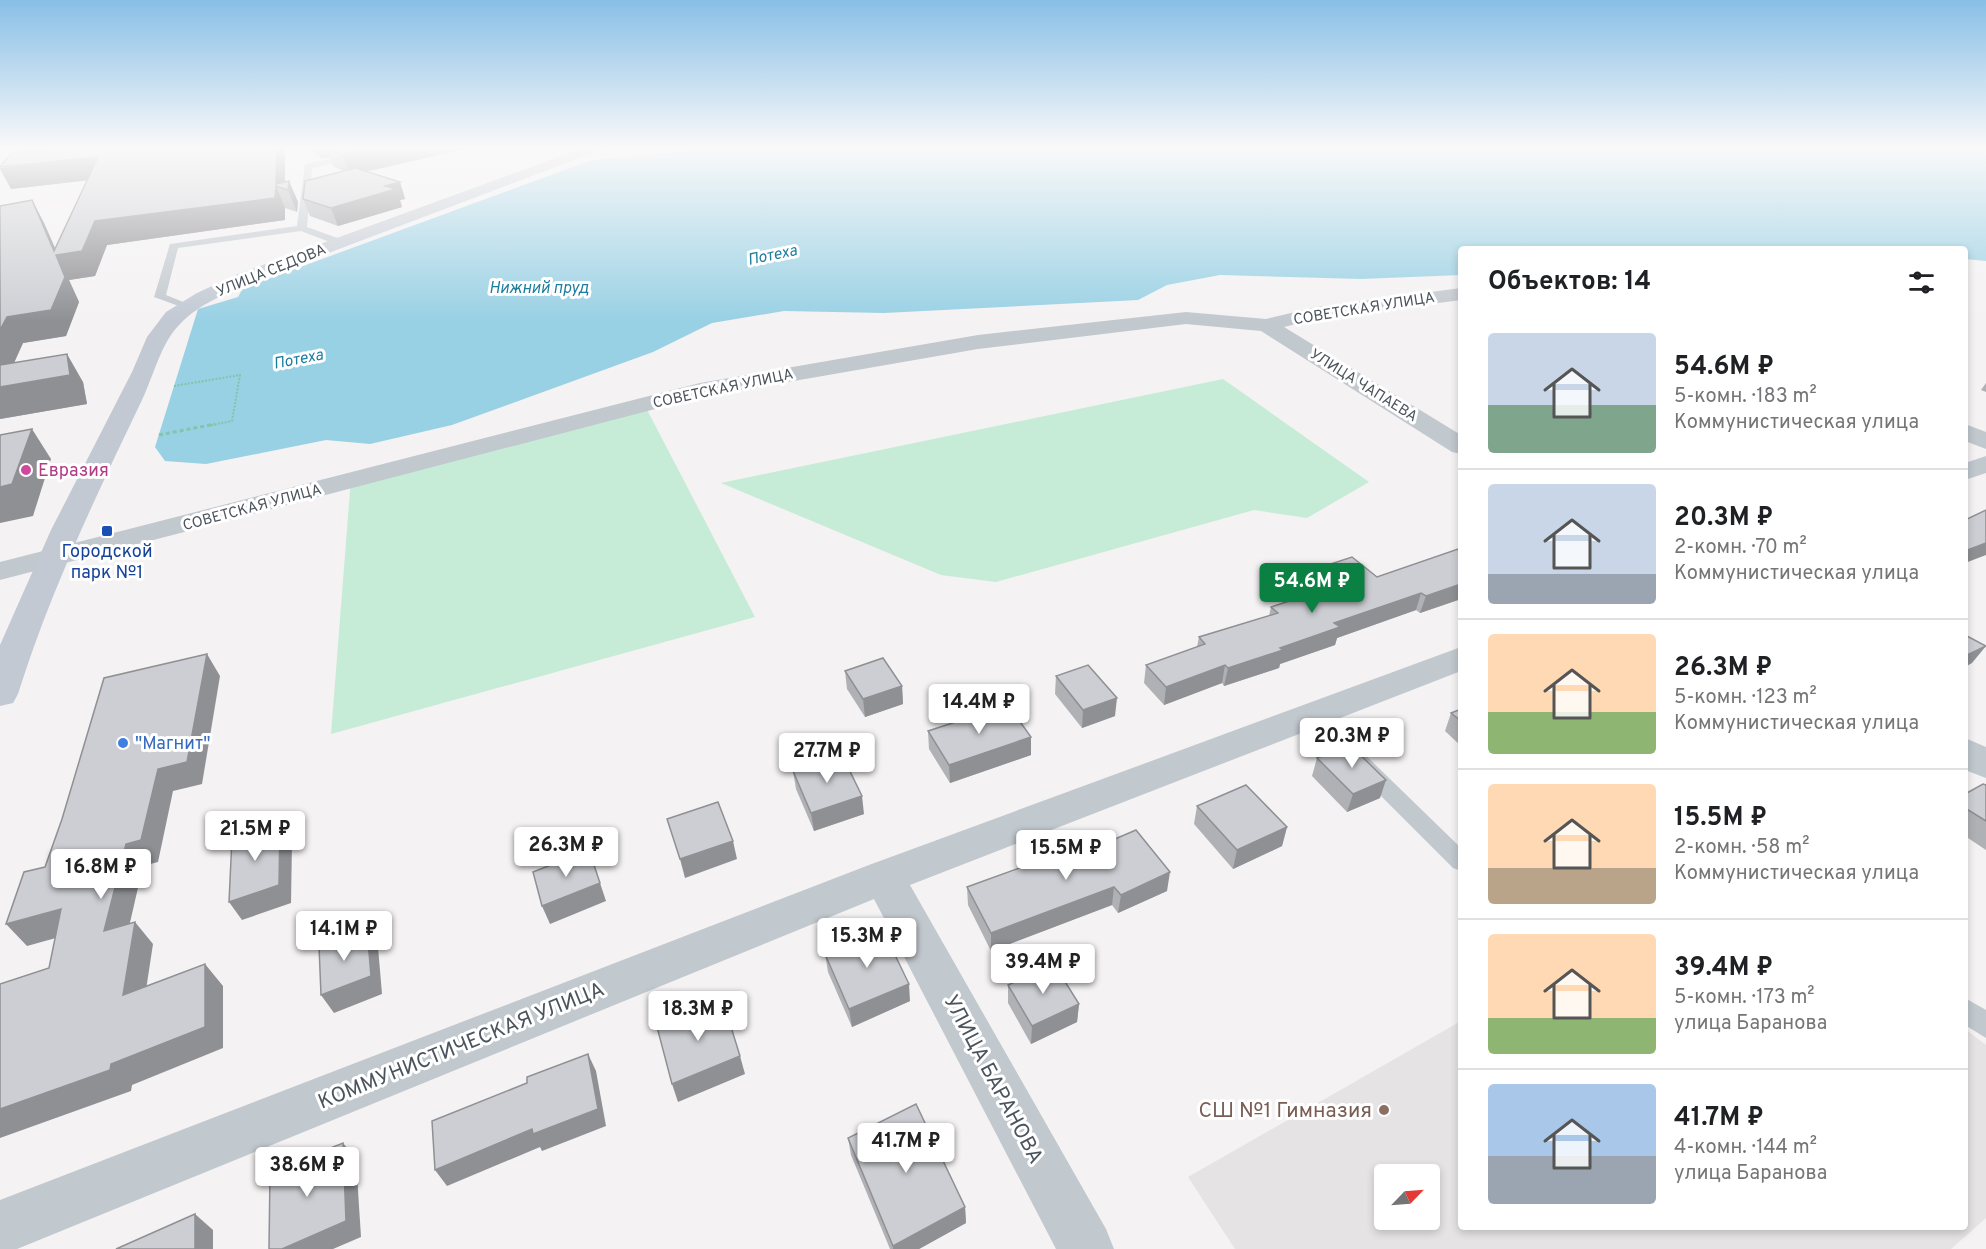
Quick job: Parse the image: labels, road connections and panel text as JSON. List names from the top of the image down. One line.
{"streets":{"main road":["УЛИЦА СЕДОВА"],"street":["СОВЕТСКАЯ УЛИЦА","УЛИЦА ЧАПАЕВА","КОММУНИСТИЧЕСКАЯ УЛИЦА","УЛИЦА БАРАНОВА"]},"crossings":[["УЛИЦА СЕДОВА","СОВЕТСКАЯ УЛИЦА"],["СОВЕТСКАЯ УЛИЦА","УЛИЦА ЧАПАЕВА"],["КОММУНИСТИЧЕСКАЯ УЛИЦА","УЛИЦА БАРАНОВА"]],"water":["Потеха","Нижний пруд"],"places":{"other":["Евразия","\"Магнит\"","СШ №1 Гимназия"],"transit":["Городской парк №1"]},"north":"top right","page":{"heading":"Объектов: 14","list":[{"name":"54.6M ₽","note":"5-комн. · 183 m² · Коммунистическая улица"},{"name":"20.3M ₽","note":"2-комн. · 70 m² · Коммунистическая улица"},{"name":"26.3M ₽","note":"5-комн. · 123 m² · Коммунистическая улица"},{"name":"15.5M ₽","note":"2-комн. · 58 m² · Коммунистическая улица"},{"name":"39.4M ₽","note":"5-комн. · 173 m² · улица Баранова"},{"name":"41.7M ₽","note":"4-комн. · 144 m² · улица Баранова"}],"price":["54.6M ₽","14.4M ₽","20.3M ₽","27.7M ₽","21.5M ₽","26.3M ₽","15.5M ₽","16.8M ₽","14.1M ₽","15.3M ₽","39.4M ₽","18.3M ₽","41.7M ₽","38.6M ₽"]}}
